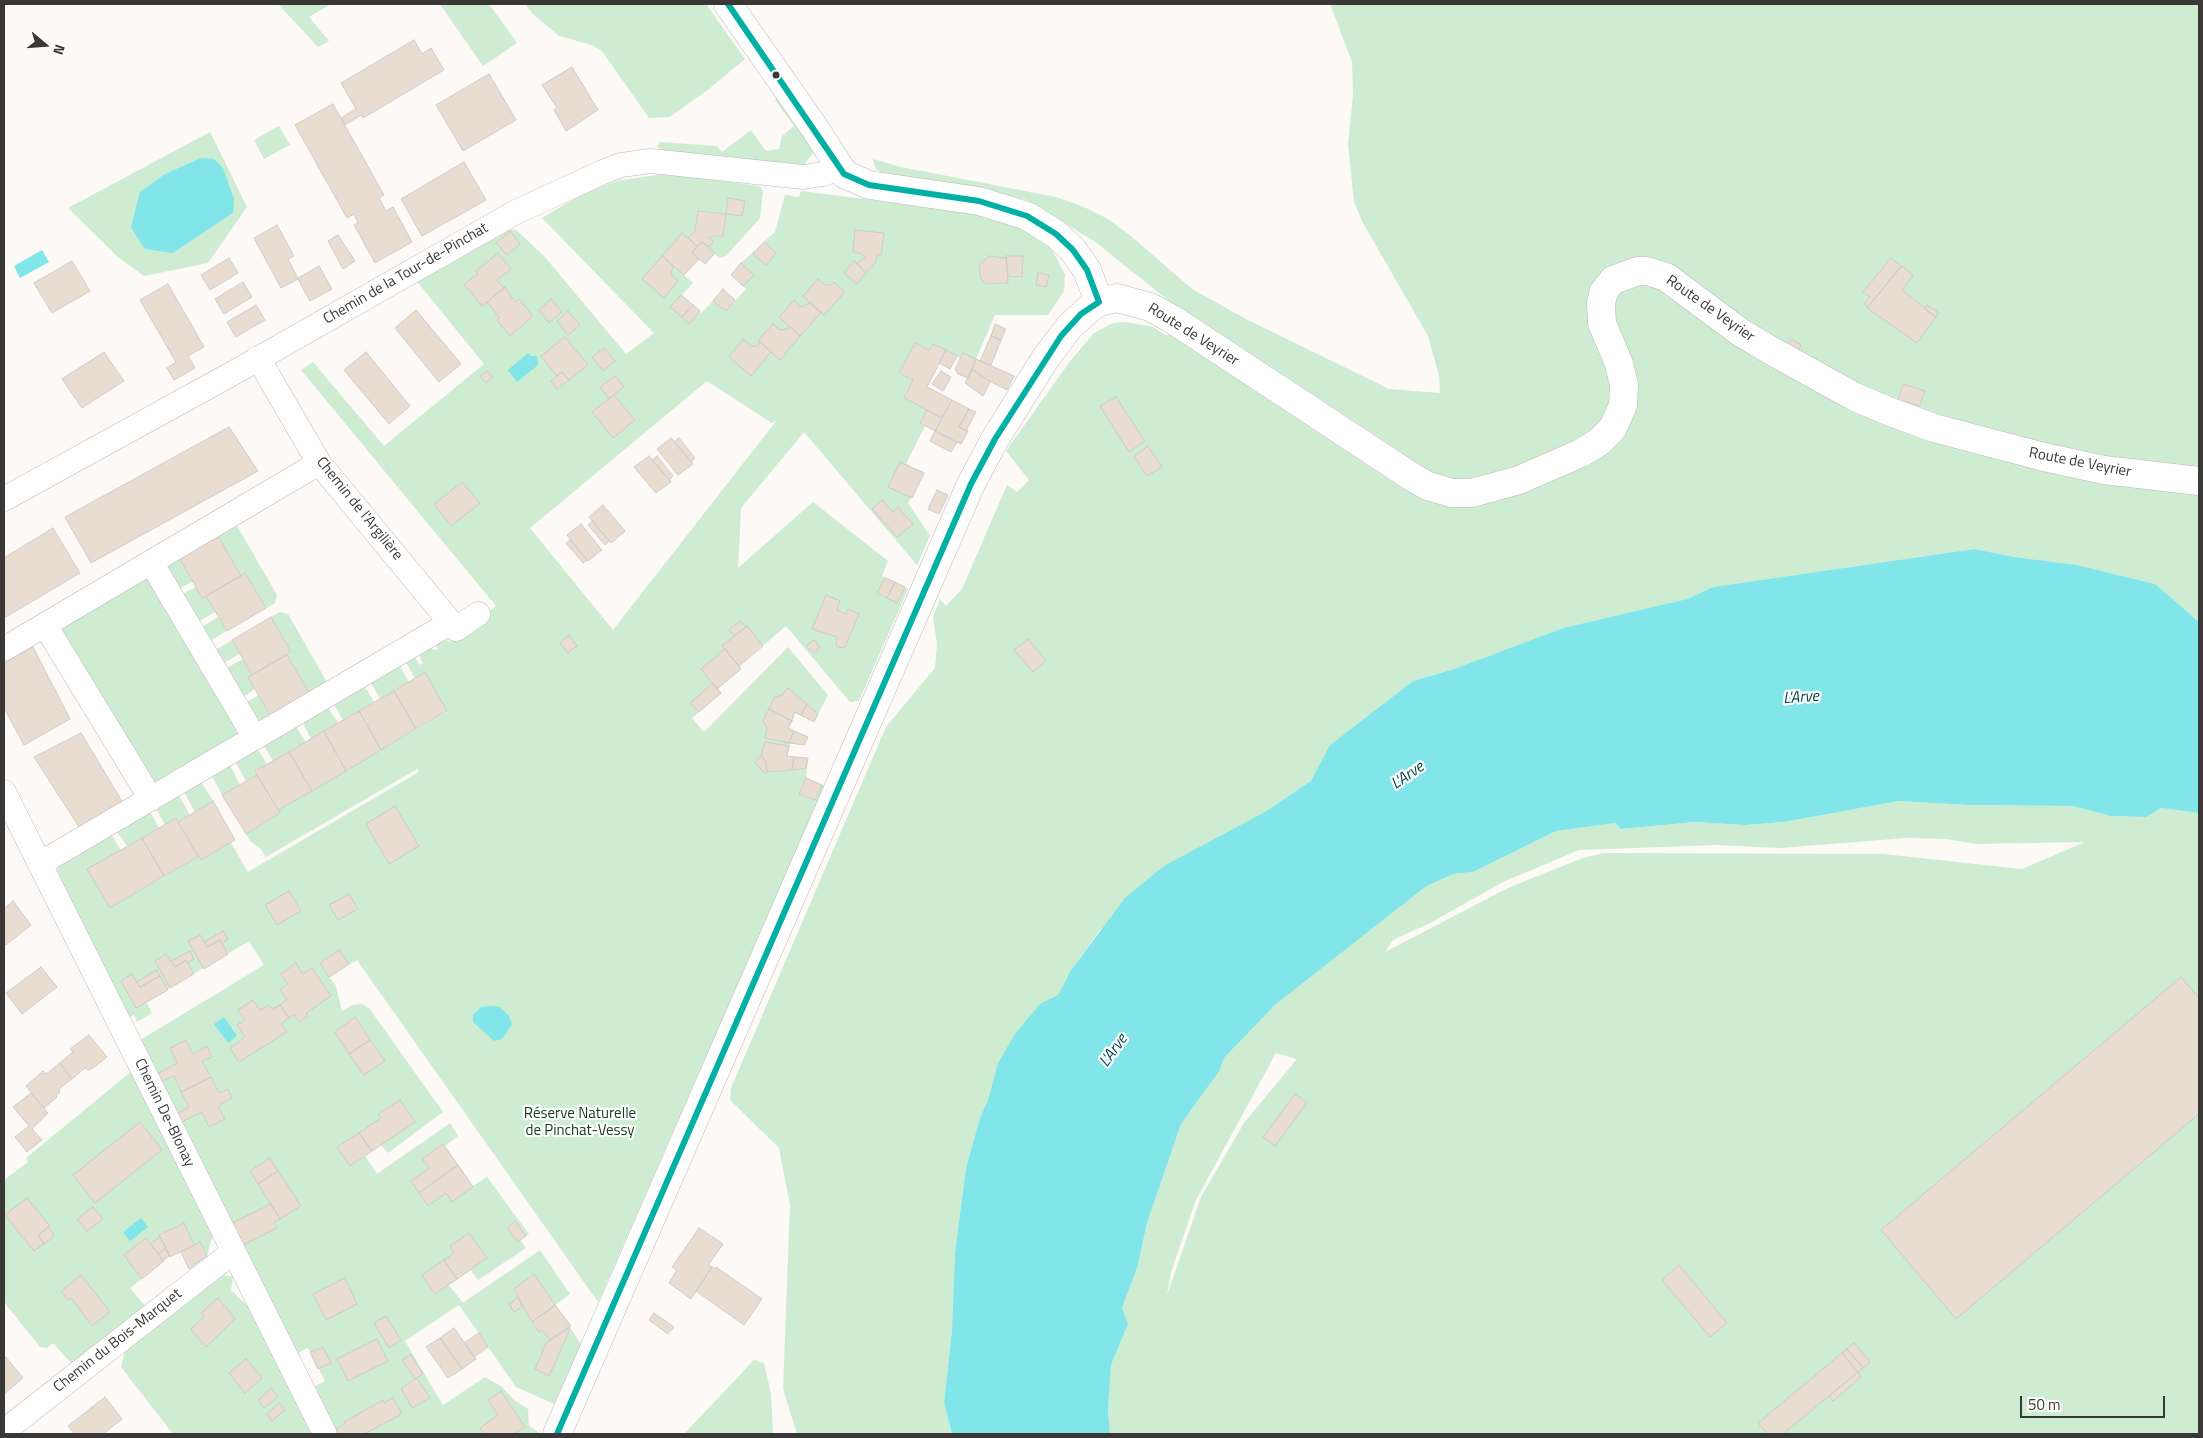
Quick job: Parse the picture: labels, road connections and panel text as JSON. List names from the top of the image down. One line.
{"streets":{"main road":["Route de Veyrier"],"street":["Chemin de la Tour-de-Pinchat","Chemin de l'Argilière","Chemin De-Blonay","Chemin du Bois-Marquet"]},"crossings":[["Chemin de la Tour-de-Pinchat","Chemin de l'Argilière"],["Chemin De-Blonay","Chemin du Bois-Marquet"]],"water":["L'Arve"],"parks":["Réserve Naturelle de Pinchat-Vessy"],"scale_bar":"50 m","north":"right"}
